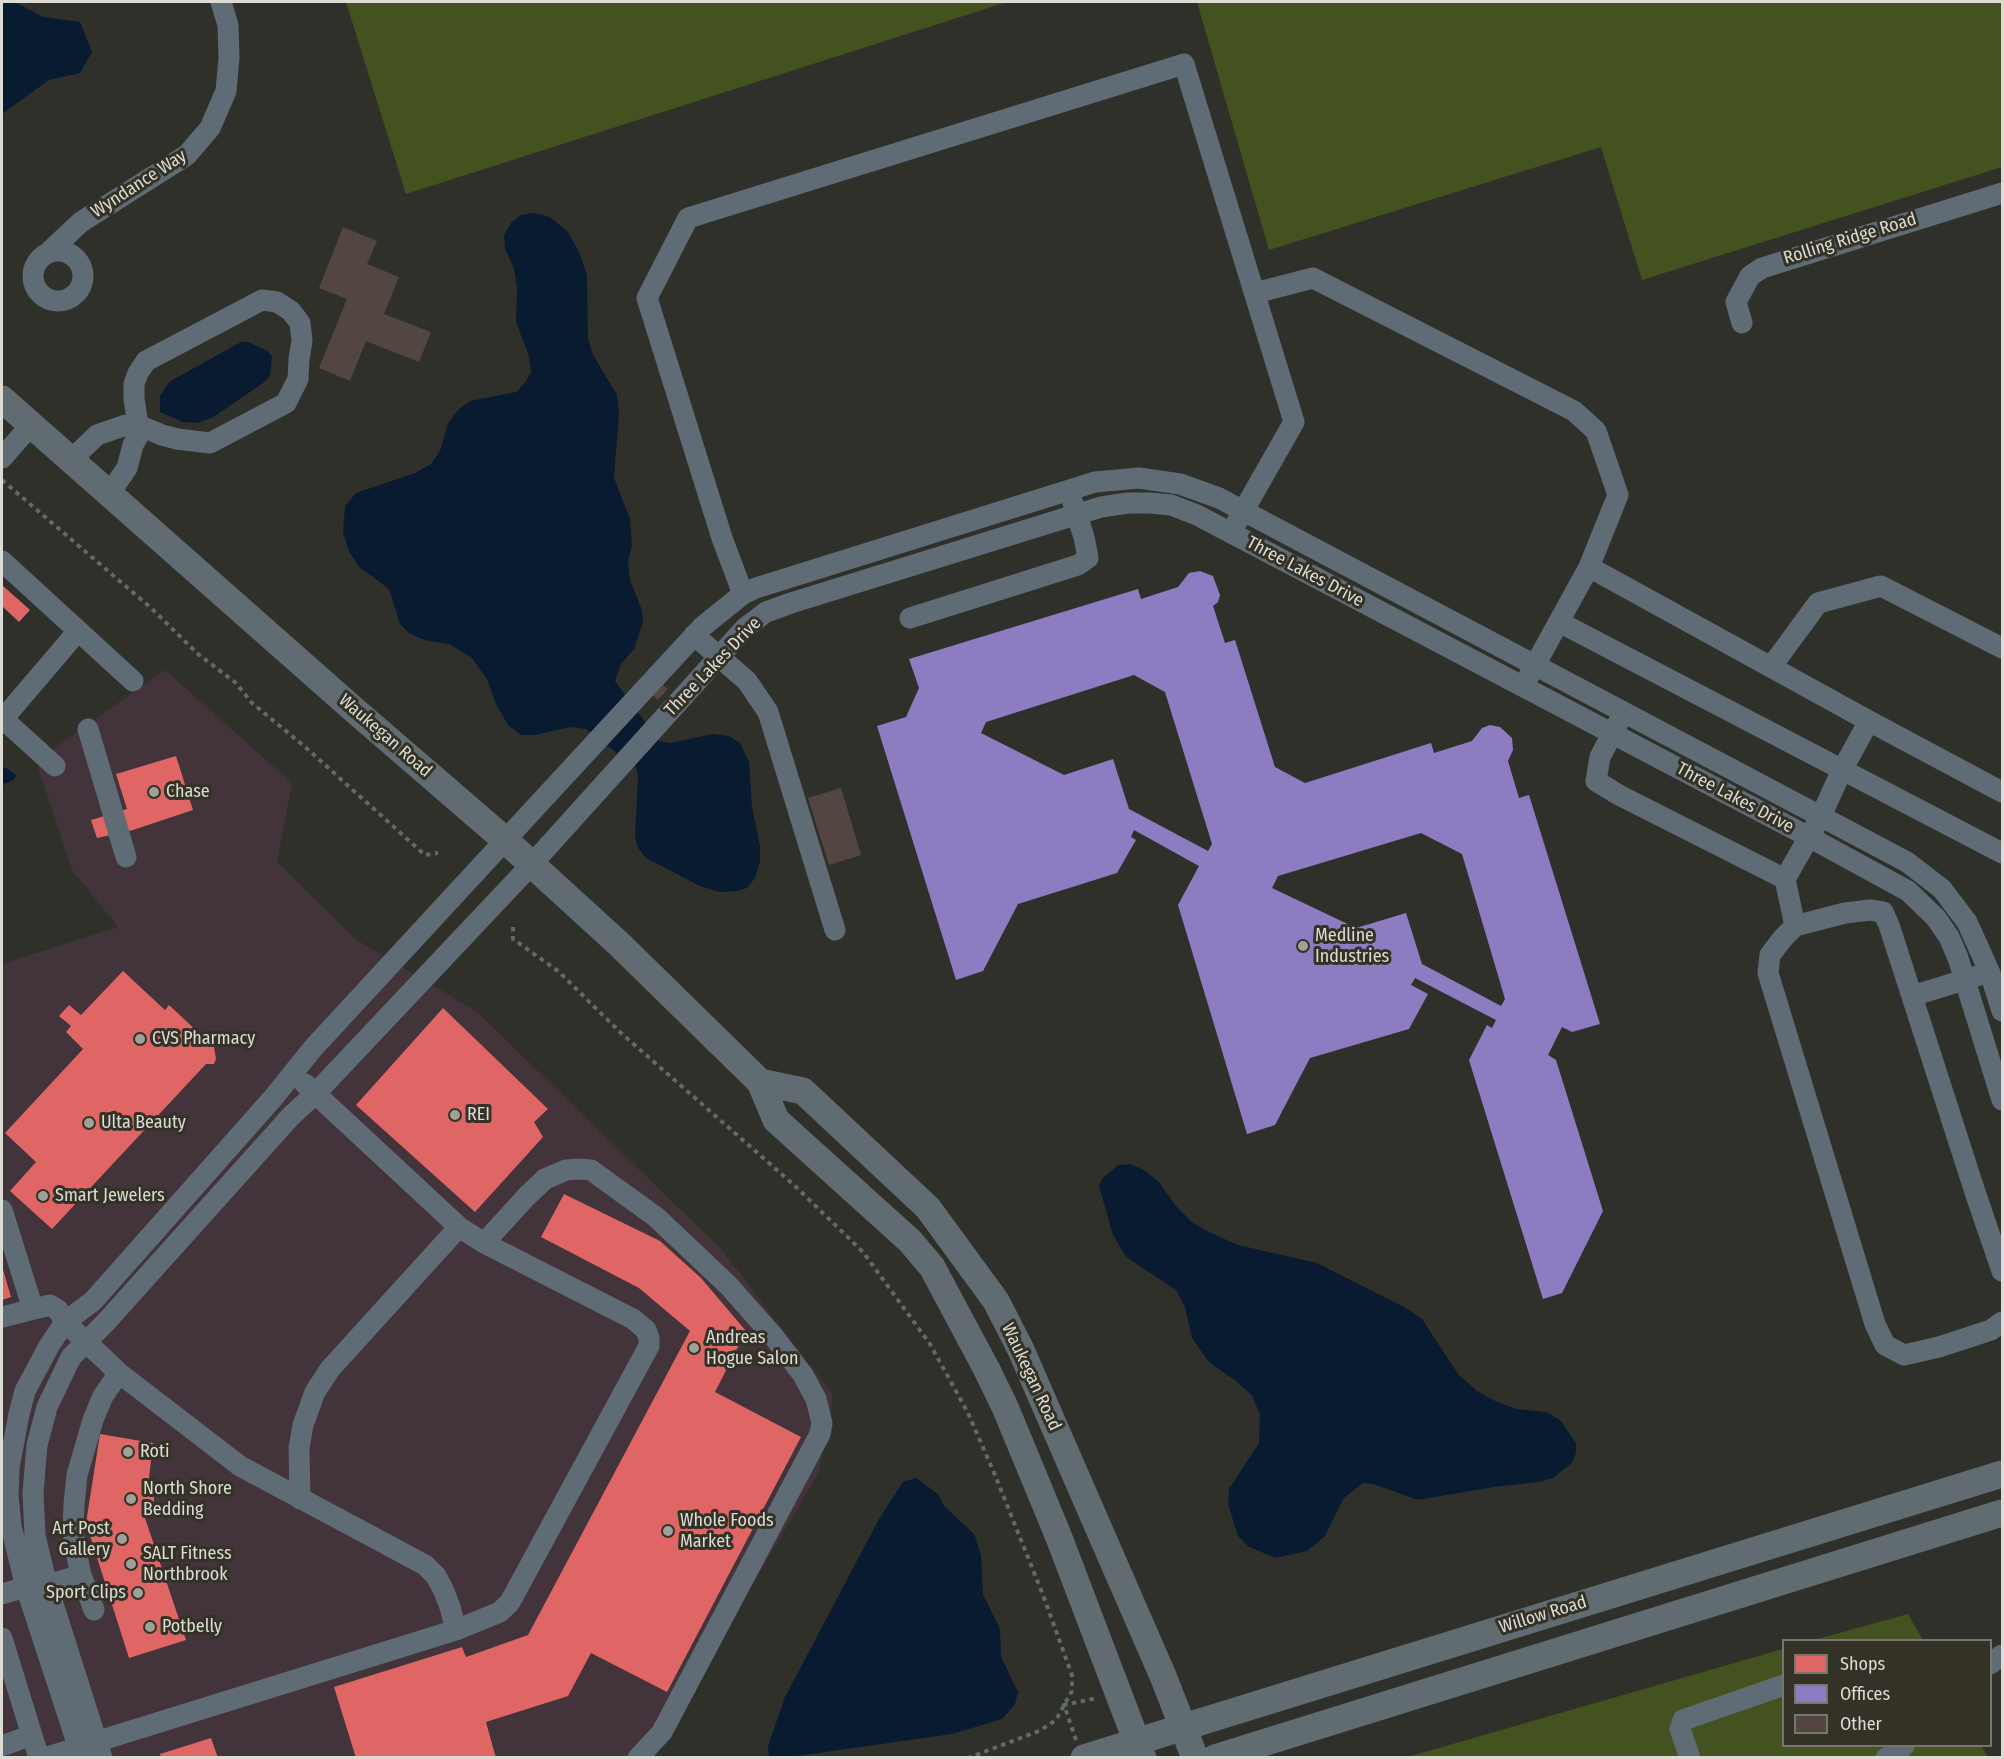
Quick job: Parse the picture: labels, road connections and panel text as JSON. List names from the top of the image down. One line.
{"streets":{"main road":["Waukegan Road","Willow Road"],"street":["Wyndance Way","Rolling Ridge Road","Three Lakes Drive"]},"crossings":[["Three Lakes Drive","Waukegan Road"],["Waukegan Road","Willow Road"]],"places":["Chase","Medline Industries","CVS Pharmacy","REI","Ulta Beauty","Smart Jewelers","Andreas Hogue Salon","Roti","North Shore Bedding","Whole Foods Market","Art Post Gallery","SALT Fitness Northbrook","Sport Clips","Potbelly"],"legend":["Shops","Offices","Other"]}
